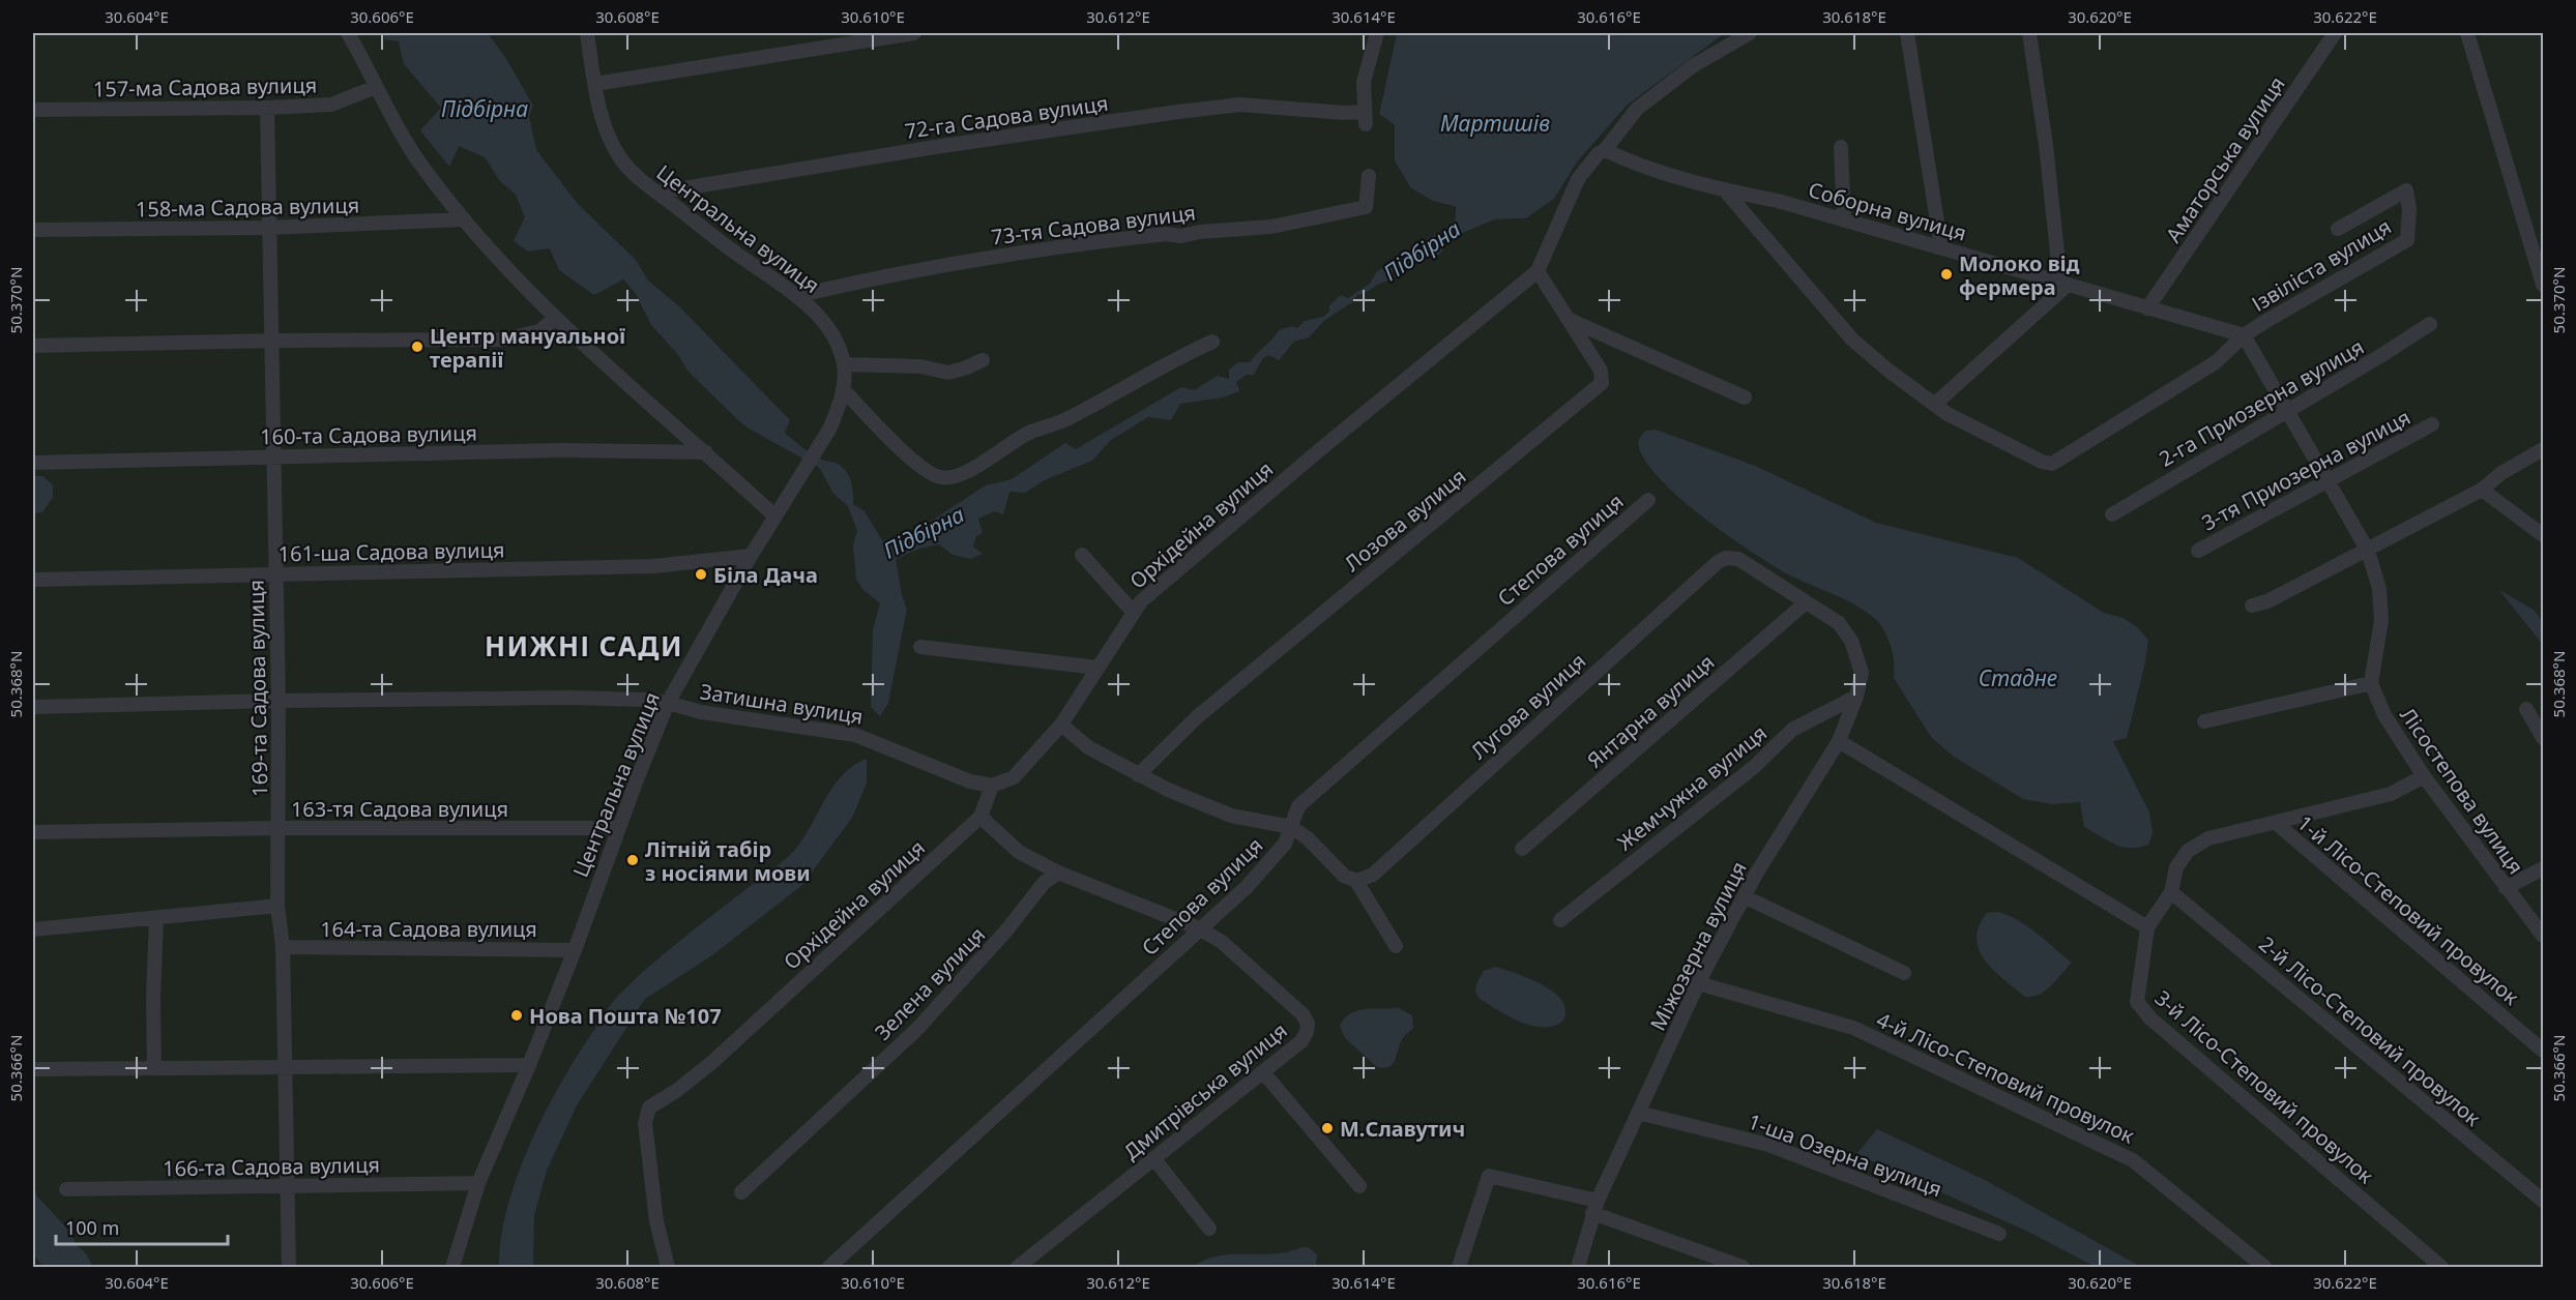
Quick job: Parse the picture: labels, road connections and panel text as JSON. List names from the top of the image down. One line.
{"streets":{"street":["157-ма Садова вулиця","72-га Садова вулиця","Аматорська вулиця","158-ма Садова вулиця","Соборна вулиця","73-тя Садова вулиця","Центральна вулиця","Ізвіліста вулиця","2-га Приозерна вулиця","160-та Садова вулиця","3-тя Приозерна вулиця","Лозова вулиця","Орхідейна вулиця","Степова вулиця","161-ша Садова вулиця","169-та Садова вулиця","Затишна вулиця","Лугова вулиця","Янтарна вулиця","Жемчужна вулиця","Лісостепова вулиця","163-тя Садова вулиця","1-й Лісо-Степовий провулок","164-та Садова вулиця","Міжозерна вулиця","Зелена вулиця","2-й Лісо-Степовий провулок","4-й Лісо-Степовий провулок","3-й Лісо-Степовий провулок","Дмитрівська вулиця","1-ша Озерна вулиця","166-та Садова вулиця"]},"crossings":[["157-ма Садова вулиця","169-та Садова вулиця"],["72-га Садова вулиця","Центральна вулиця"],["Аматорська вулиця","Соборна вулиця"],["158-ма Садова вулиця","169-та Садова вулиця"],["Соборна вулиця","Ізвіліста вулиця"],["Соборна вулиця","Орхідейна вулиця"],["73-тя Садова вулиця","Центральна вулиця"],["Центральна вулиця","161-ша Садова вулиця"],["Центральна вулиця","Затишна вулиця"],["Центральна вулиця","163-тя Садова вулиця"],["Центральна вулиця","164-та Садова вулиця"],["Центральна вулиця","166-та Садова вулиця"],["160-та Садова вулиця","169-та Садова вулиця"],["Лозова вулиця","Орхідейна вулиця"],["Орхідейна вулиця","Затишна вулиця"],["Орхідейна вулиця","Дмитрівська вулиця"],["Степова вулиця","Дмитрівська вулиця"],["161-ша Садова вулиця","169-та Садова вулиця"],["169-та Садова вулиця","Затишна вулиця"],["169-та Садова вулиця","163-тя Садова вулиця"],["169-та Садова вулиця","164-та Садова вулиця"],["169-та Садова вулиця","166-та Садова вулиця"],["Лугова вулиця","Янтарна вулиця"],["Лугова вулиця","Міжозерна вулиця"],["Янтарна вулиця","Міжозерна вулиця"],["Жемчужна вулиця","Міжозерна вулиця"],["Міжозерна вулиця","4-й Лісо-Степовий провулок"],["Міжозерна вулиця","1-ша Озерна вулиця"],["Зелена вулиця","Дмитрівська вулиця"]],"districts":["НИЖНІ САДИ"],"water":["Підбірна","Мартишів","Стадне"],"places":["Молоко від фермера","Центр мануальної терапії","Біла Дача","Літній табір з носіями мови","Нова Пошта №107","М.Славутич"],"scale_bar":"100 m","coordinates":["30.604°E","30.606°E","30.608°E","30.610°E","30.612°E","30.614°E","30.616°E","30.618°E","30.620°E","30.622°E","50.370°N","50.368°N","50.366°N"]}
